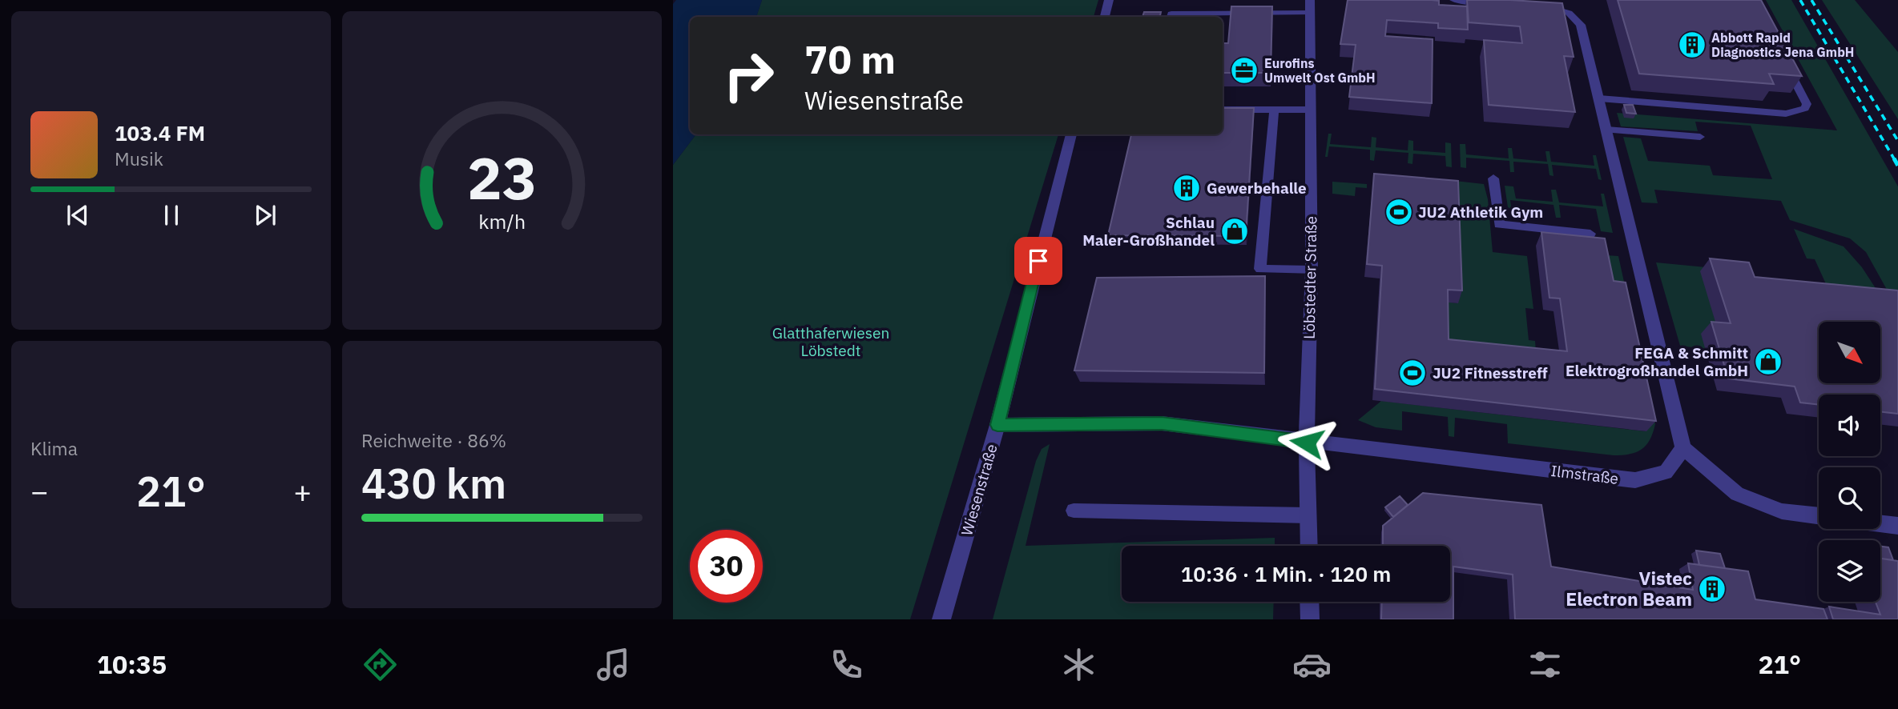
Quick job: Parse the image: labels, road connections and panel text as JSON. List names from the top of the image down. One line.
{"streets":{"street":["Löbstedter Straße","Ilmstraße","Wiesenstraße"]},"crossings":[["Löbstedter Straße","Ilmstraße"],["Ilmstraße","Wiesenstraße"]],"parks":["Glatthaferwiesen Löbstedt"],"places":{"building":["Abbott Rapid Diagnostics Jena GmbH","Gewerbehalle","Vistec Electron Beam"],"office":["Eurofins Umwelt Ost GmbH"],"sports":["JU2 Athletik Gym","JU2 Fitnesstreff"],"shop":["Schlau Maler-Großhandel","FEGA & Schmitt Elektrogroßhandel GmbH"]},"north":"bottom right","page":{"turn":["70 m","Wiesenstraße"],"song":["103.4 FM","Musik"],"tile":["Klima",["Reichweite · 86%","430 km"]],"heat":["−","21°","+"],"limit":"30","trip":"10:36 · 1 Min. · 120 m","tabs":["10:35","21°"],"gauge":["23","km/h"]}}
